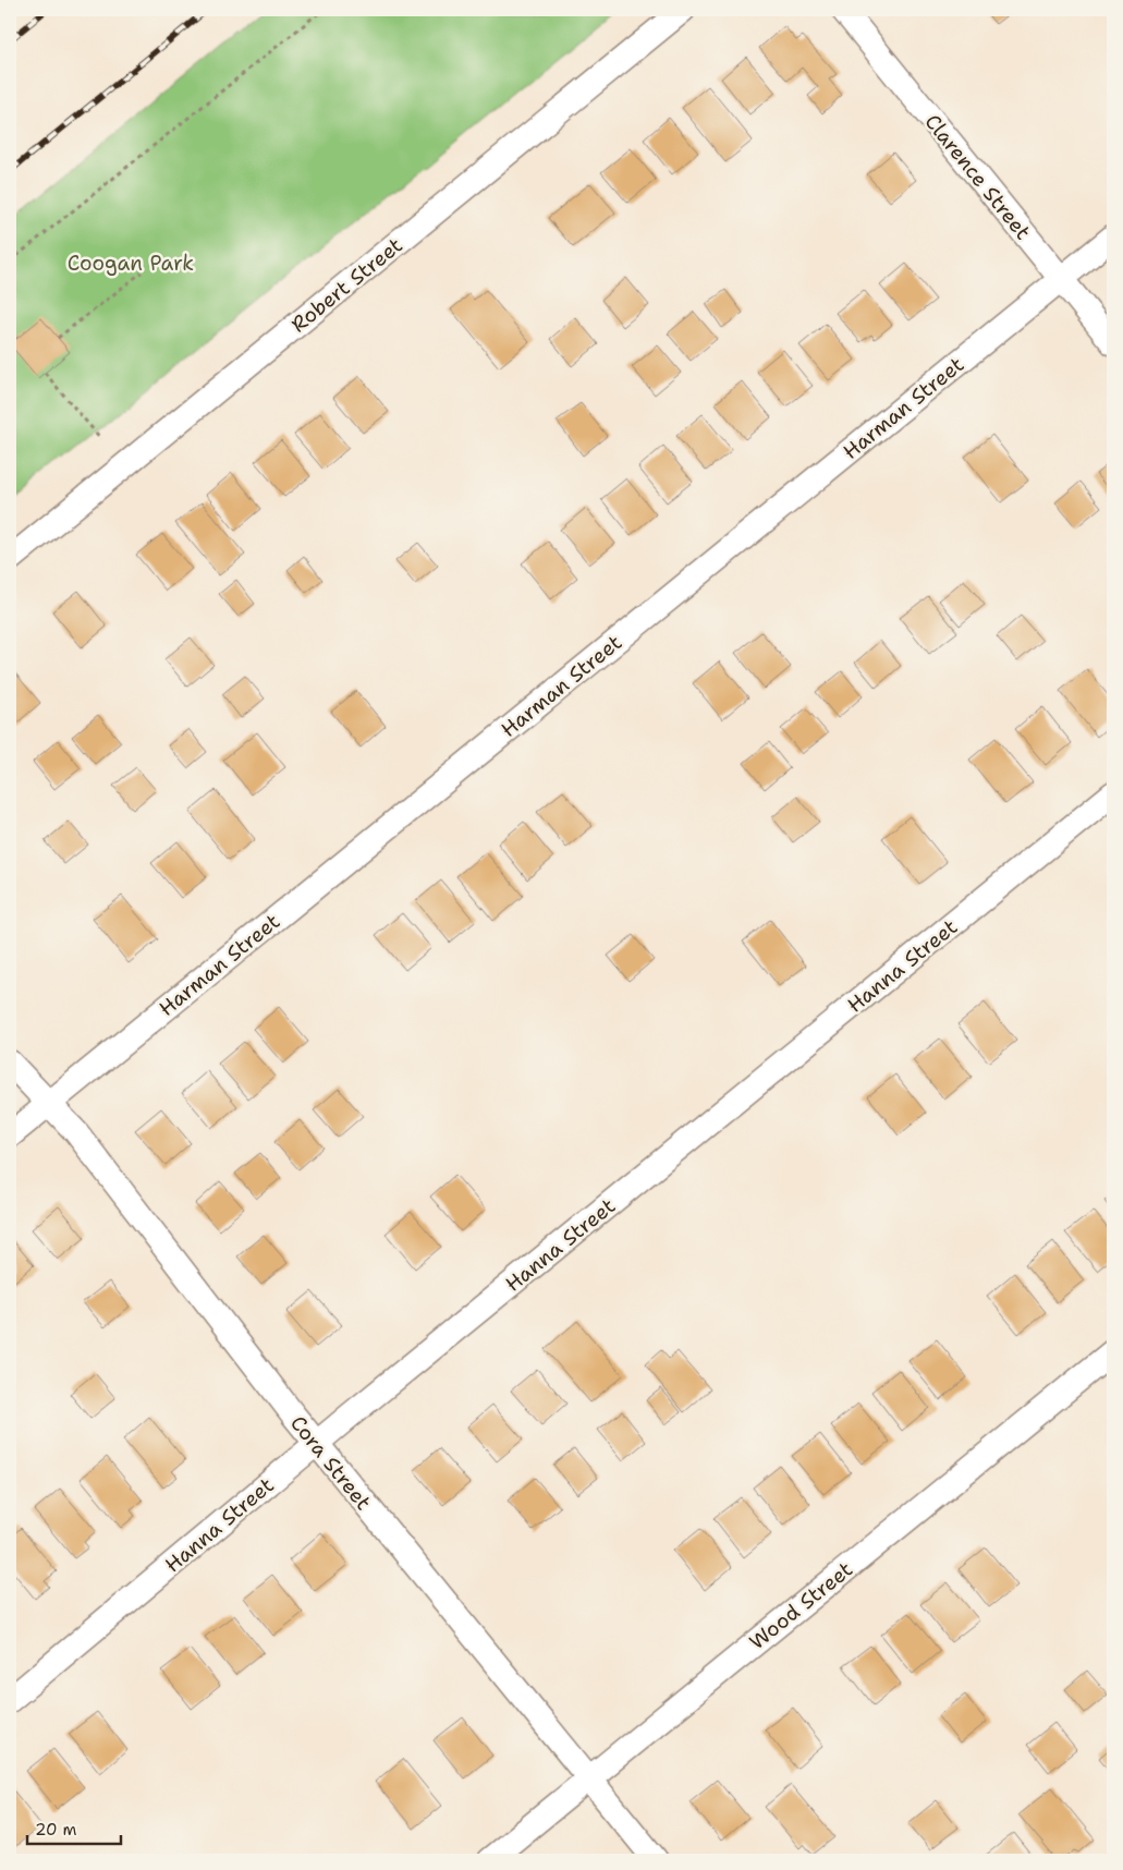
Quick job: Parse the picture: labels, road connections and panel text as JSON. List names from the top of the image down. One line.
{"streets":{"street":["Clarence Street","Robert Street","Harman Street","Hanna Street","Cora Street","Wood Street"]},"crossings":[["Clarence Street","Harman Street"],["Harman Street","Cora Street"],["Hanna Street","Cora Street"],["Cora Street","Wood Street"]],"parks":["Coogan Park"],"scale_bar":"20 m"}
